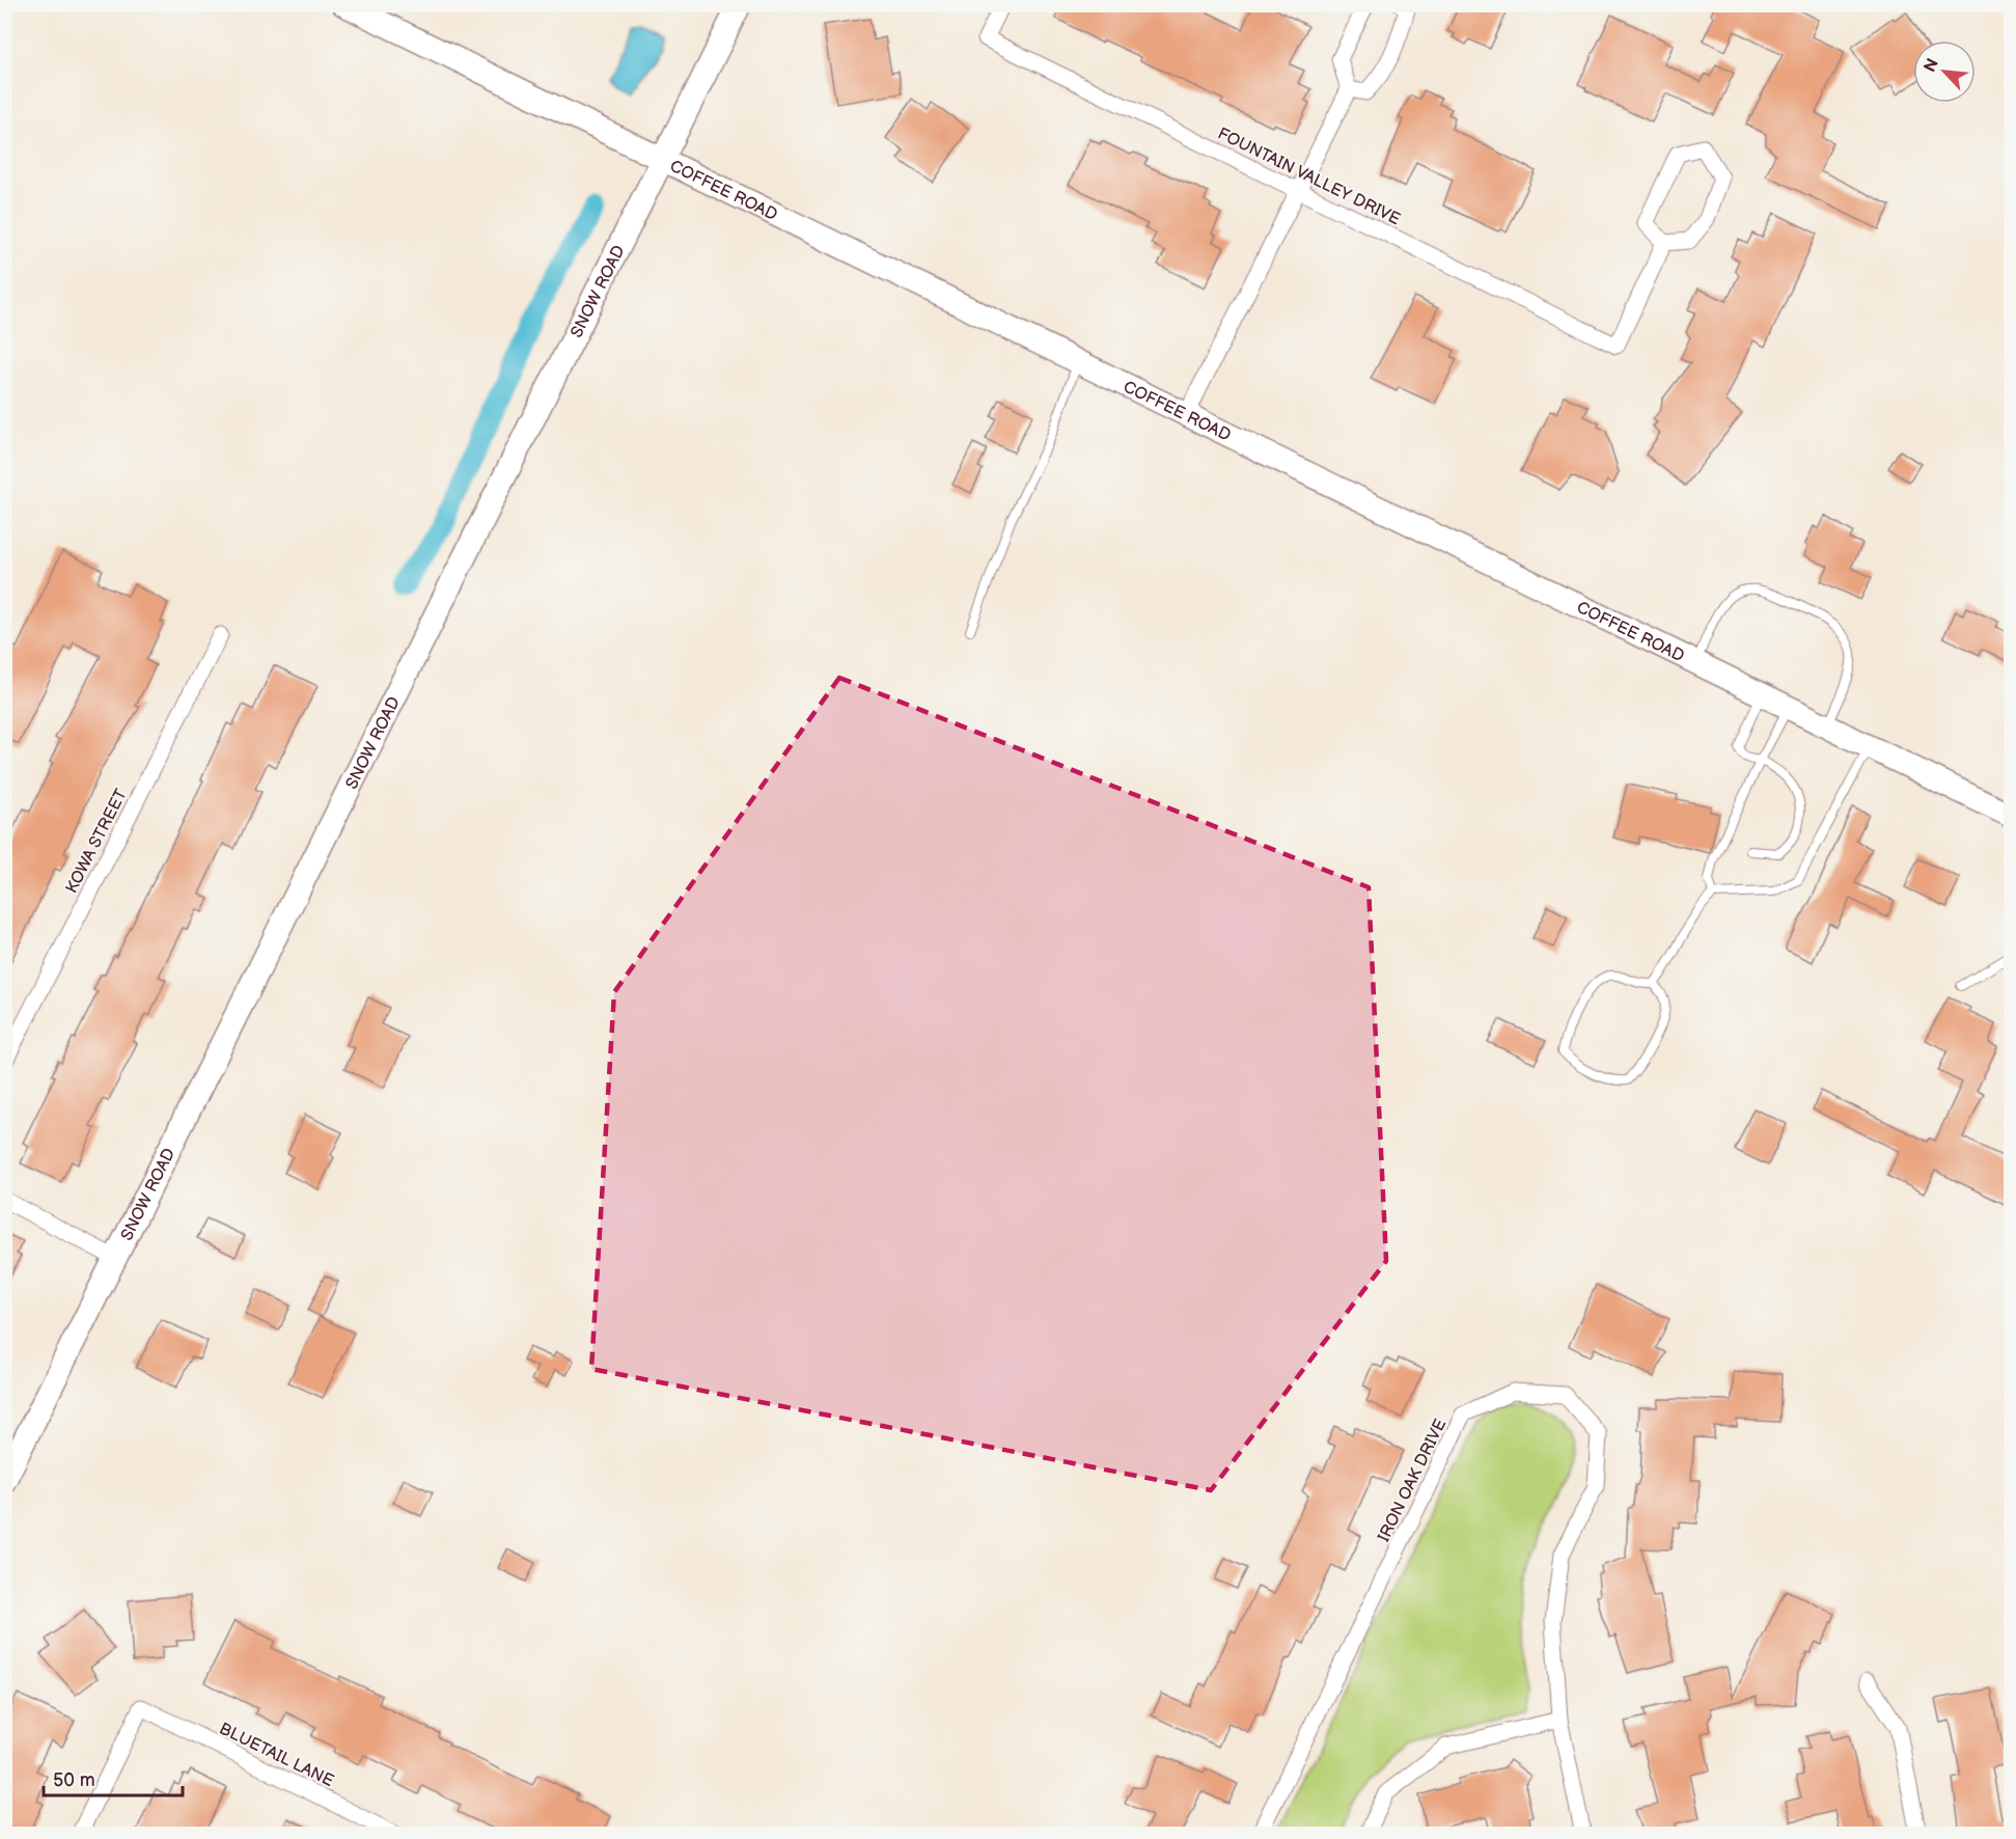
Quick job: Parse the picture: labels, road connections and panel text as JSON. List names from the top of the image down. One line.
{"streets":{"main road":["COFFEE ROAD","SNOW ROAD"],"street":["FOUNTAIN VALLEY DRIVE","KOWA STREET","IRON OAK DRIVE","BLUETAIL LANE"]},"crossings":[["COFFEE ROAD","SNOW ROAD"]],"scale_bar":"50 m","north":"top left"}
